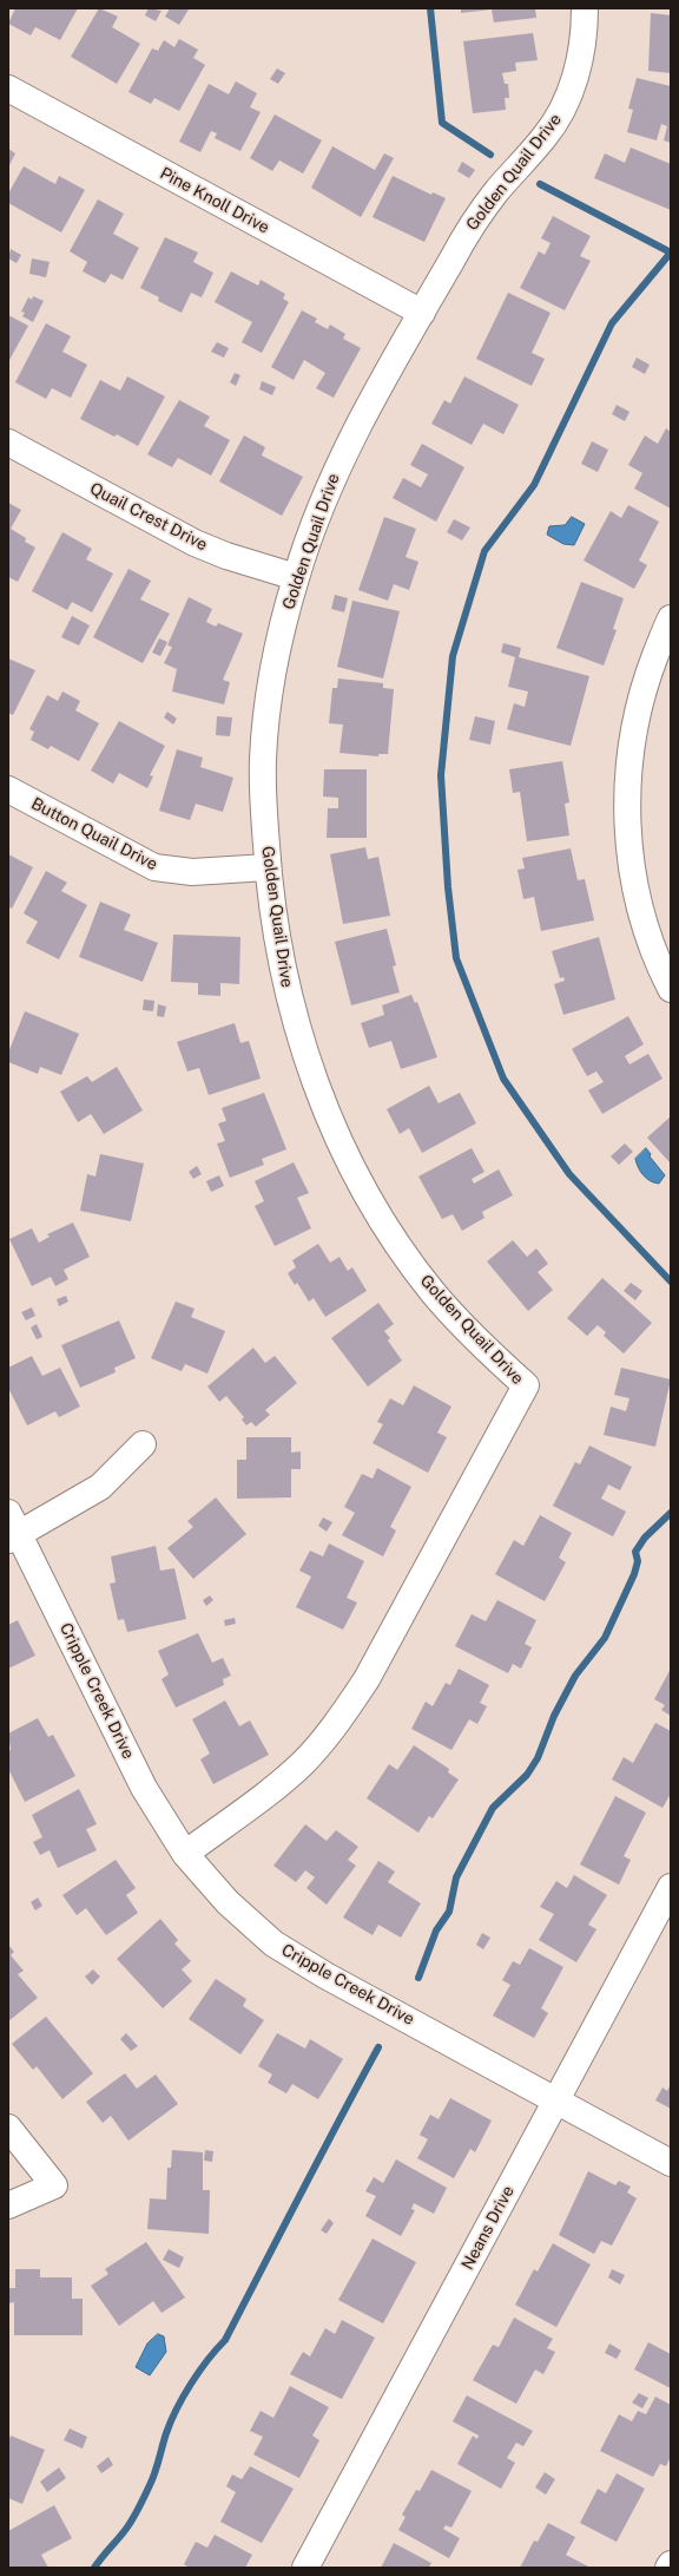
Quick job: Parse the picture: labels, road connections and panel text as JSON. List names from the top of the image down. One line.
{"streets":{"street":["Golden Quail Drive","Pine Knoll Drive","Quail Crest Drive","Button Quail Drive","Cripple Creek Drive","Neans Drive"]},"crossings":[["Golden Quail Drive","Pine Knoll Drive"],["Golden Quail Drive","Quail Crest Drive"],["Golden Quail Drive","Button Quail Drive"],["Golden Quail Drive","Cripple Creek Drive"],["Cripple Creek Drive","Neans Drive"]]}
